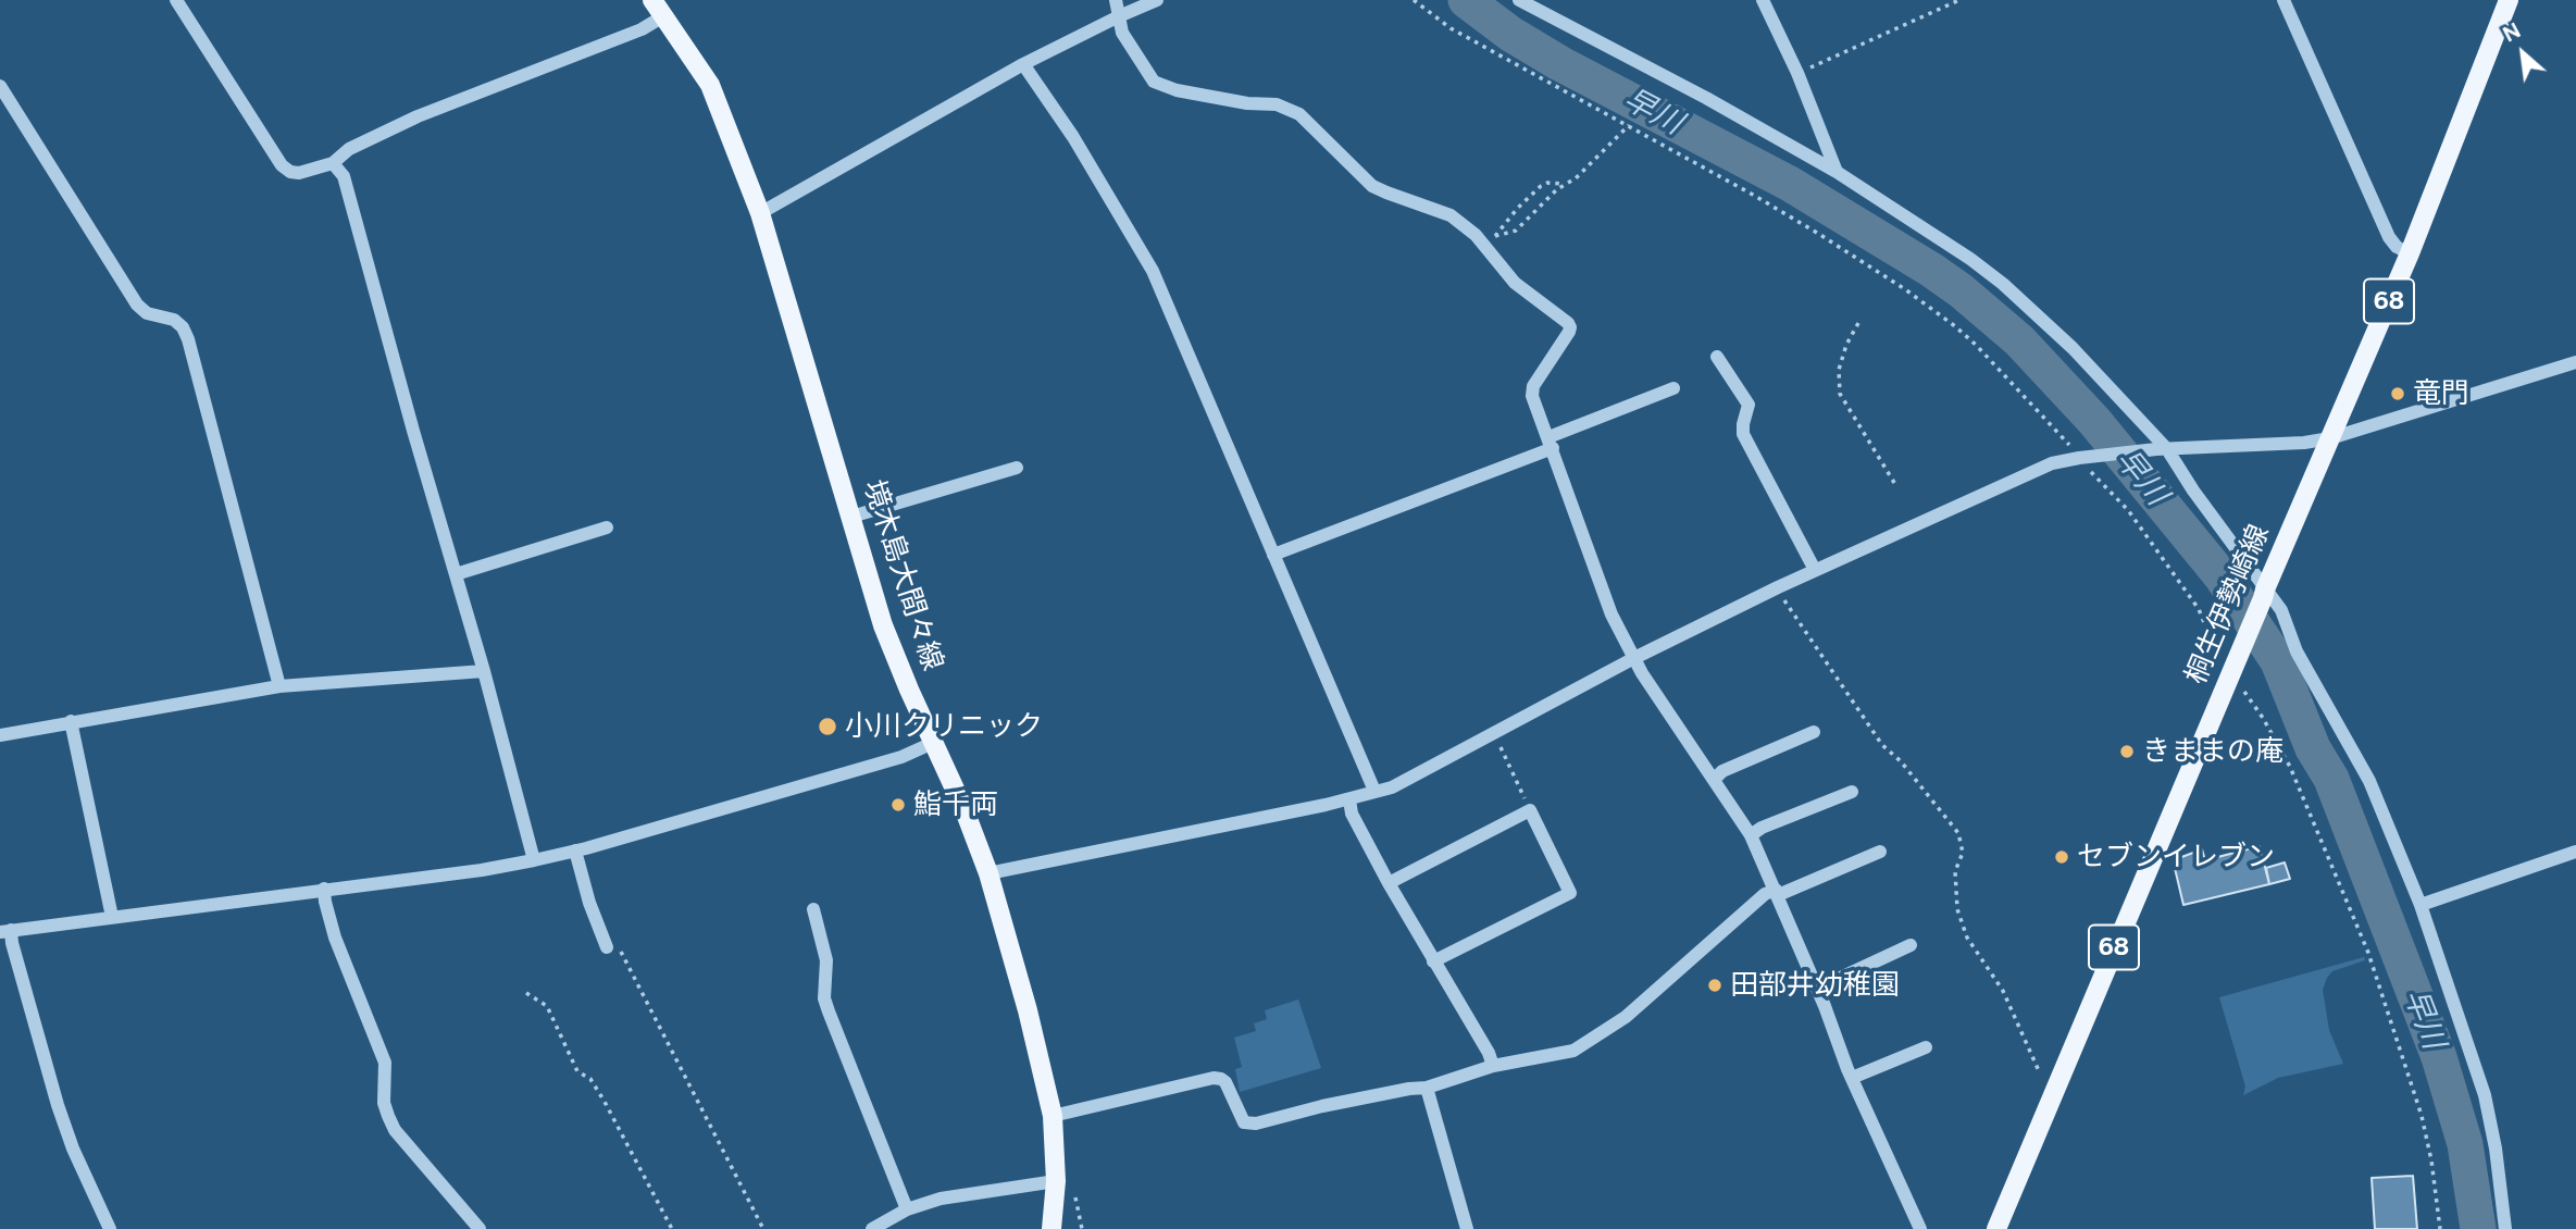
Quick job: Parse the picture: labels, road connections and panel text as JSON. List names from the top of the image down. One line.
{"streets":{"main road":["68","境木島大間々線","桐生伊勢崎線"]},"water":["早川"],"places":["竜門","小川クリニック","きままの庵","鮨千両","セブンイレブン","田部井幼稚園"],"north":"top left"}
